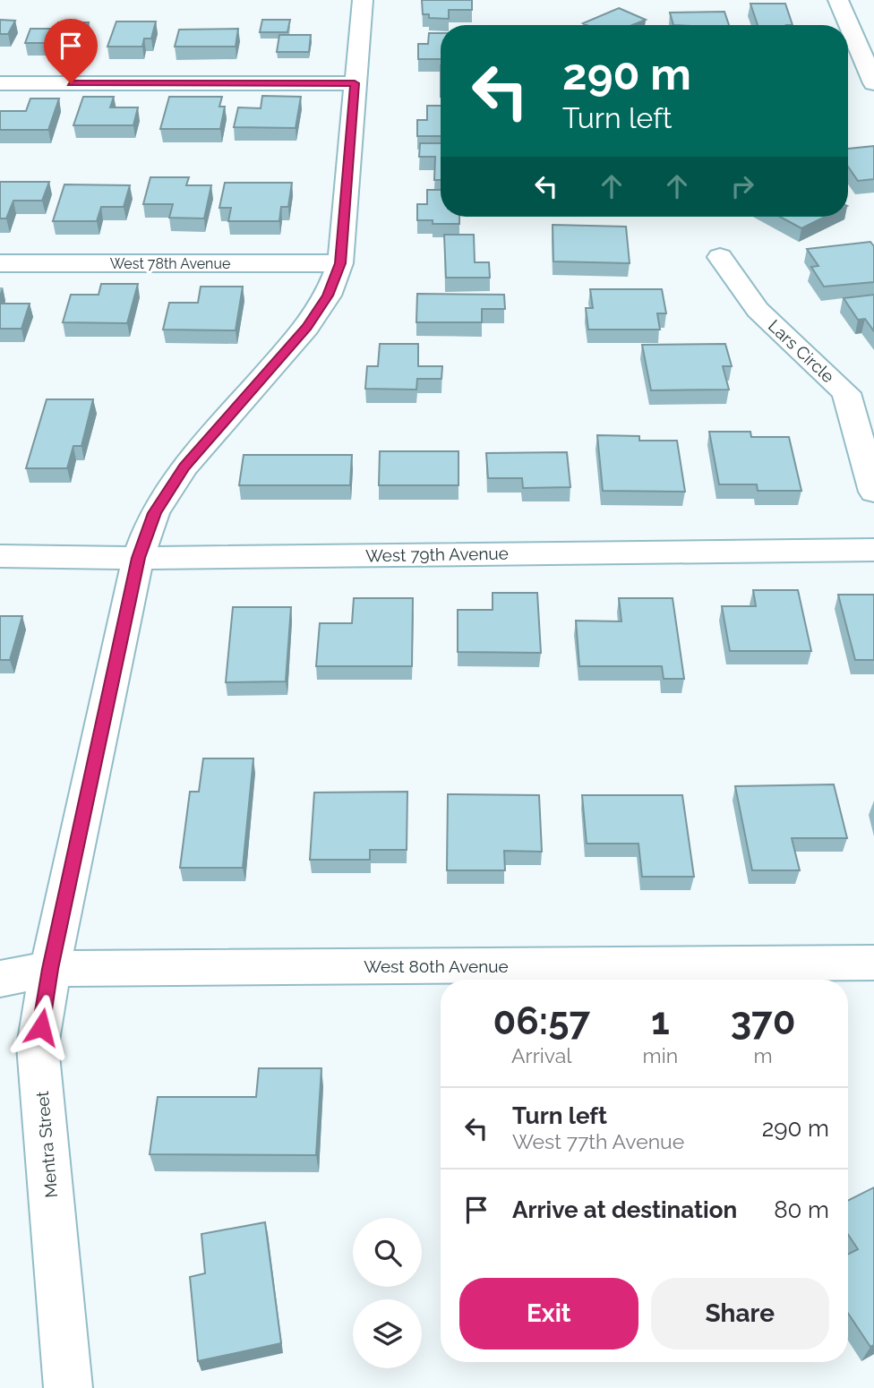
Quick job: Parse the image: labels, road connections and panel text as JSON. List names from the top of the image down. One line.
{"streets":{"street":["West 78th Avenue","Lars Circle","West 79th Avenue","West 80th Avenue","Mentra Street"]},"crossings":[["West 78th Avenue","Mentra Street"],["West 79th Avenue","Mentra Street"],["West 80th Avenue","Mentra Street"]],"page":{"turn":["290 m","Turn left"],"eta":["06:57","Arrival","1","min","370","m"],"list":[{"name":"Turn left","note":"West 77th Avenue","value":"290 m"},{"name":"Arrive at destination","value":"80 m"}],"buttons":["Exit","Share"]}}
